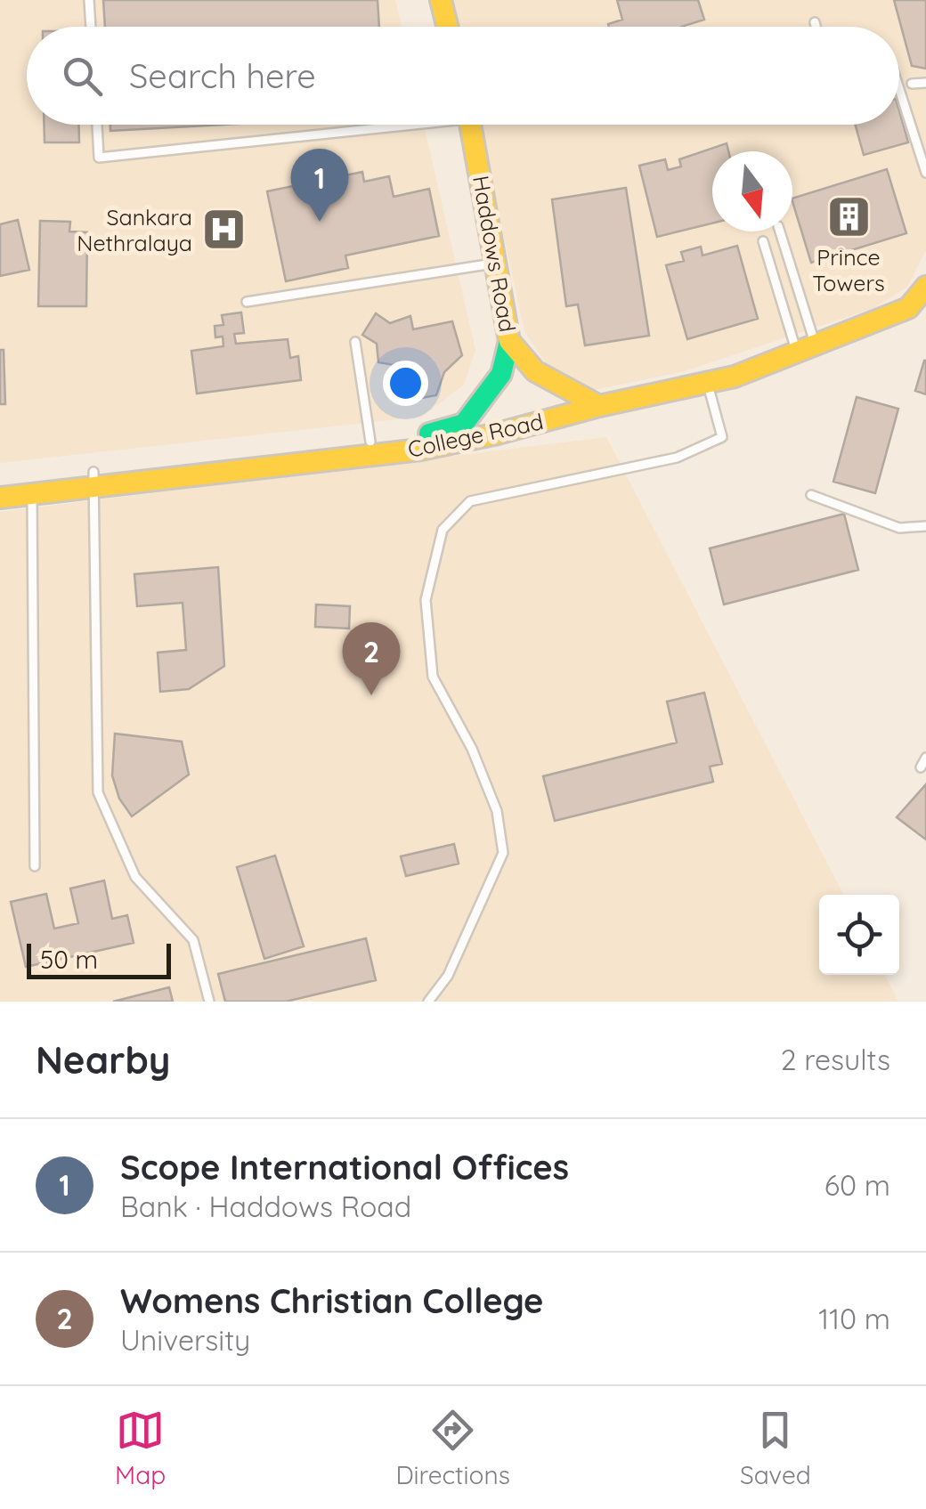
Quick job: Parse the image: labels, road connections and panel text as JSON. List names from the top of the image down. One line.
{"streets":{"main road":["Haddows Road","College Road"]},"crossings":[["Haddows Road","College Road"]],"places":{"building":["Prince Towers"],"hospital":["Sankara Nethralaya"]},"scale_bar":"50 m","north":"bottom","page":{"search":"Search here","pins":["1","2"],"scale":"50 m","heading":["Nearby","2 results"],"list":[{"mark":"1","name":"Scope International Offices","note":"Bank · Haddows Road","value":"60 m"},{"mark":"2","name":"Womens Christian College","note":"University","value":"110 m"}],"nav":["Map","Directions","Saved"]}}
